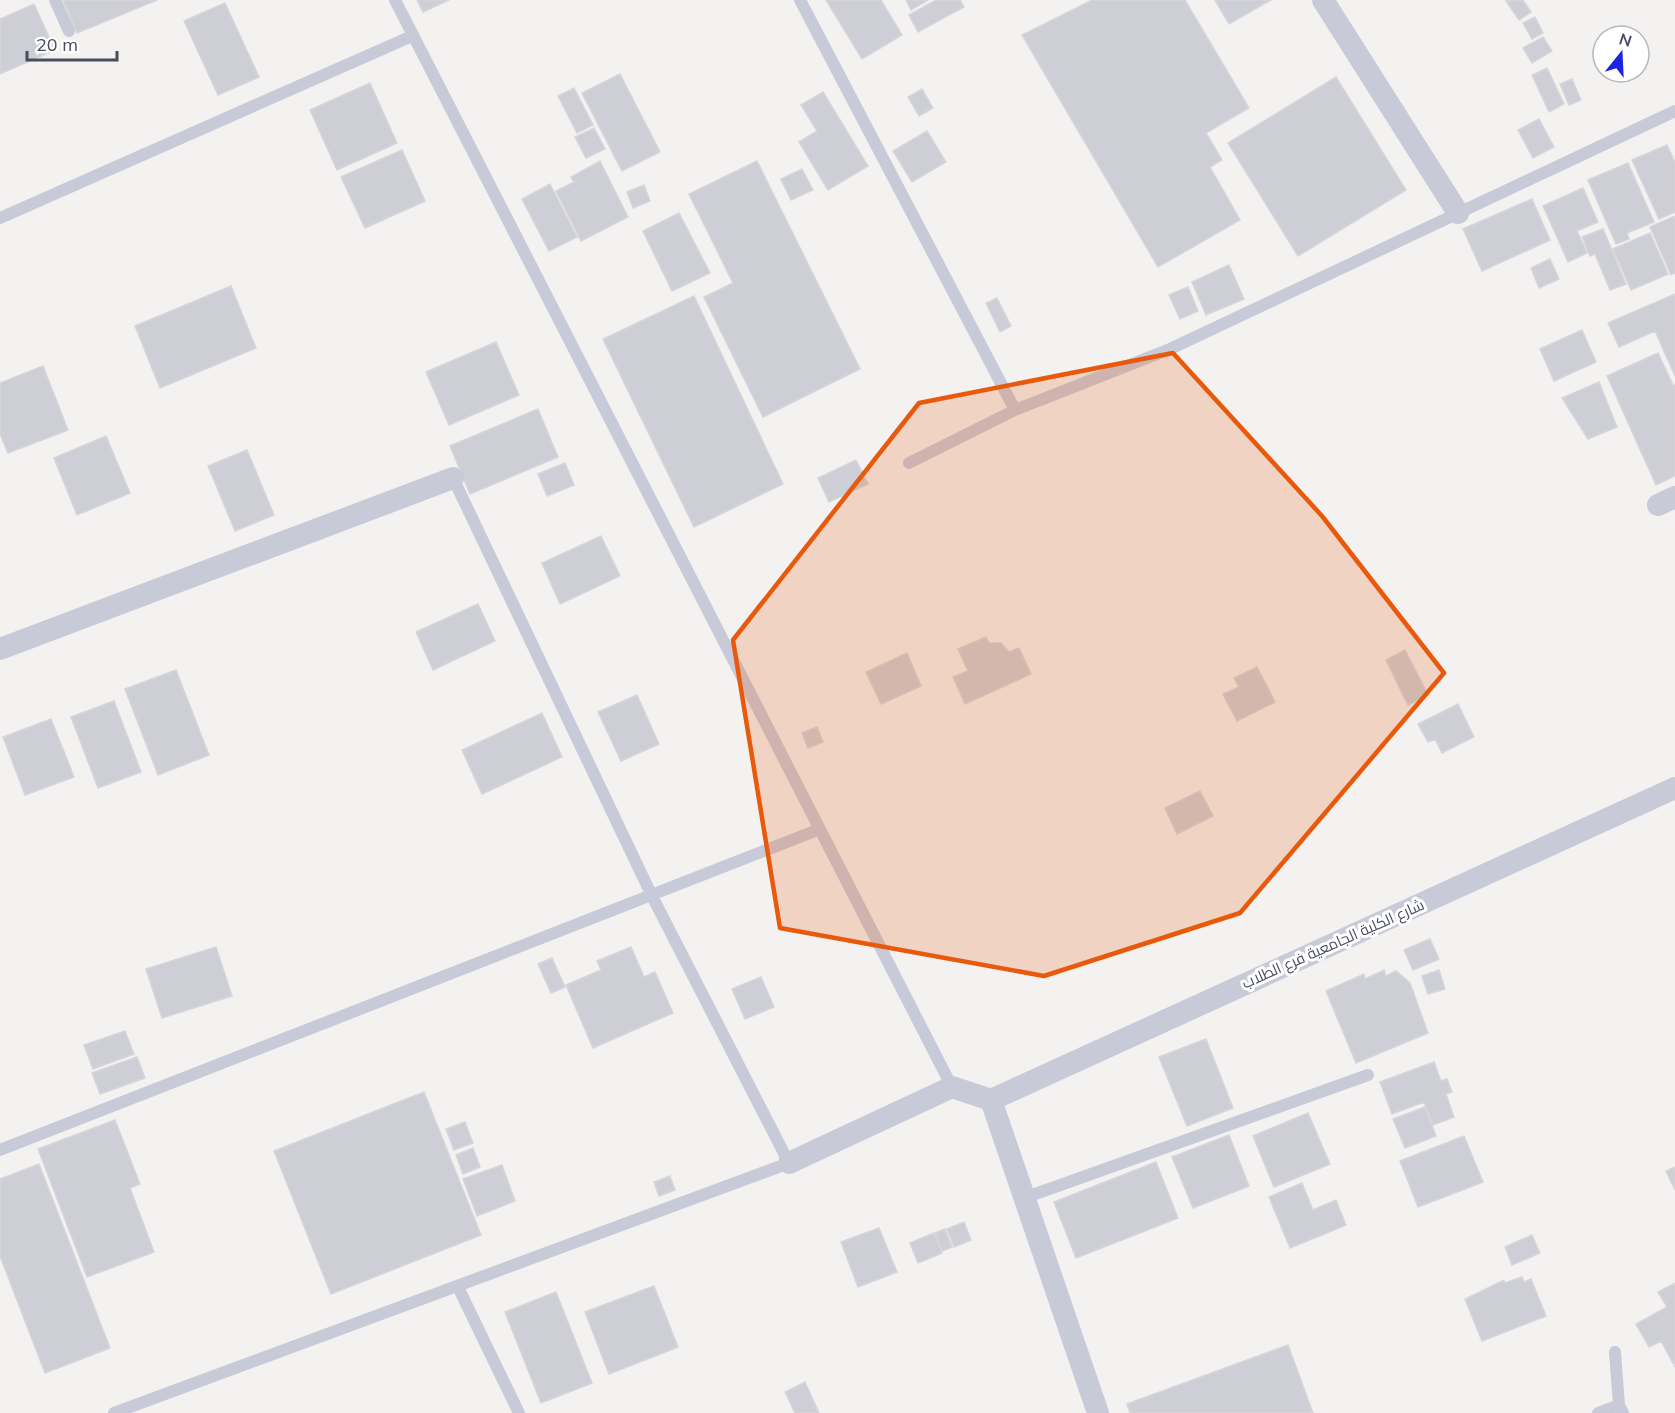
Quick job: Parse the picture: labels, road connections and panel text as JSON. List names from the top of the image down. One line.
{"streets":{"street":["شارع الكلية الجامعية فرع الطلاب"]},"scale_bar":"20 m","north":"top"}
